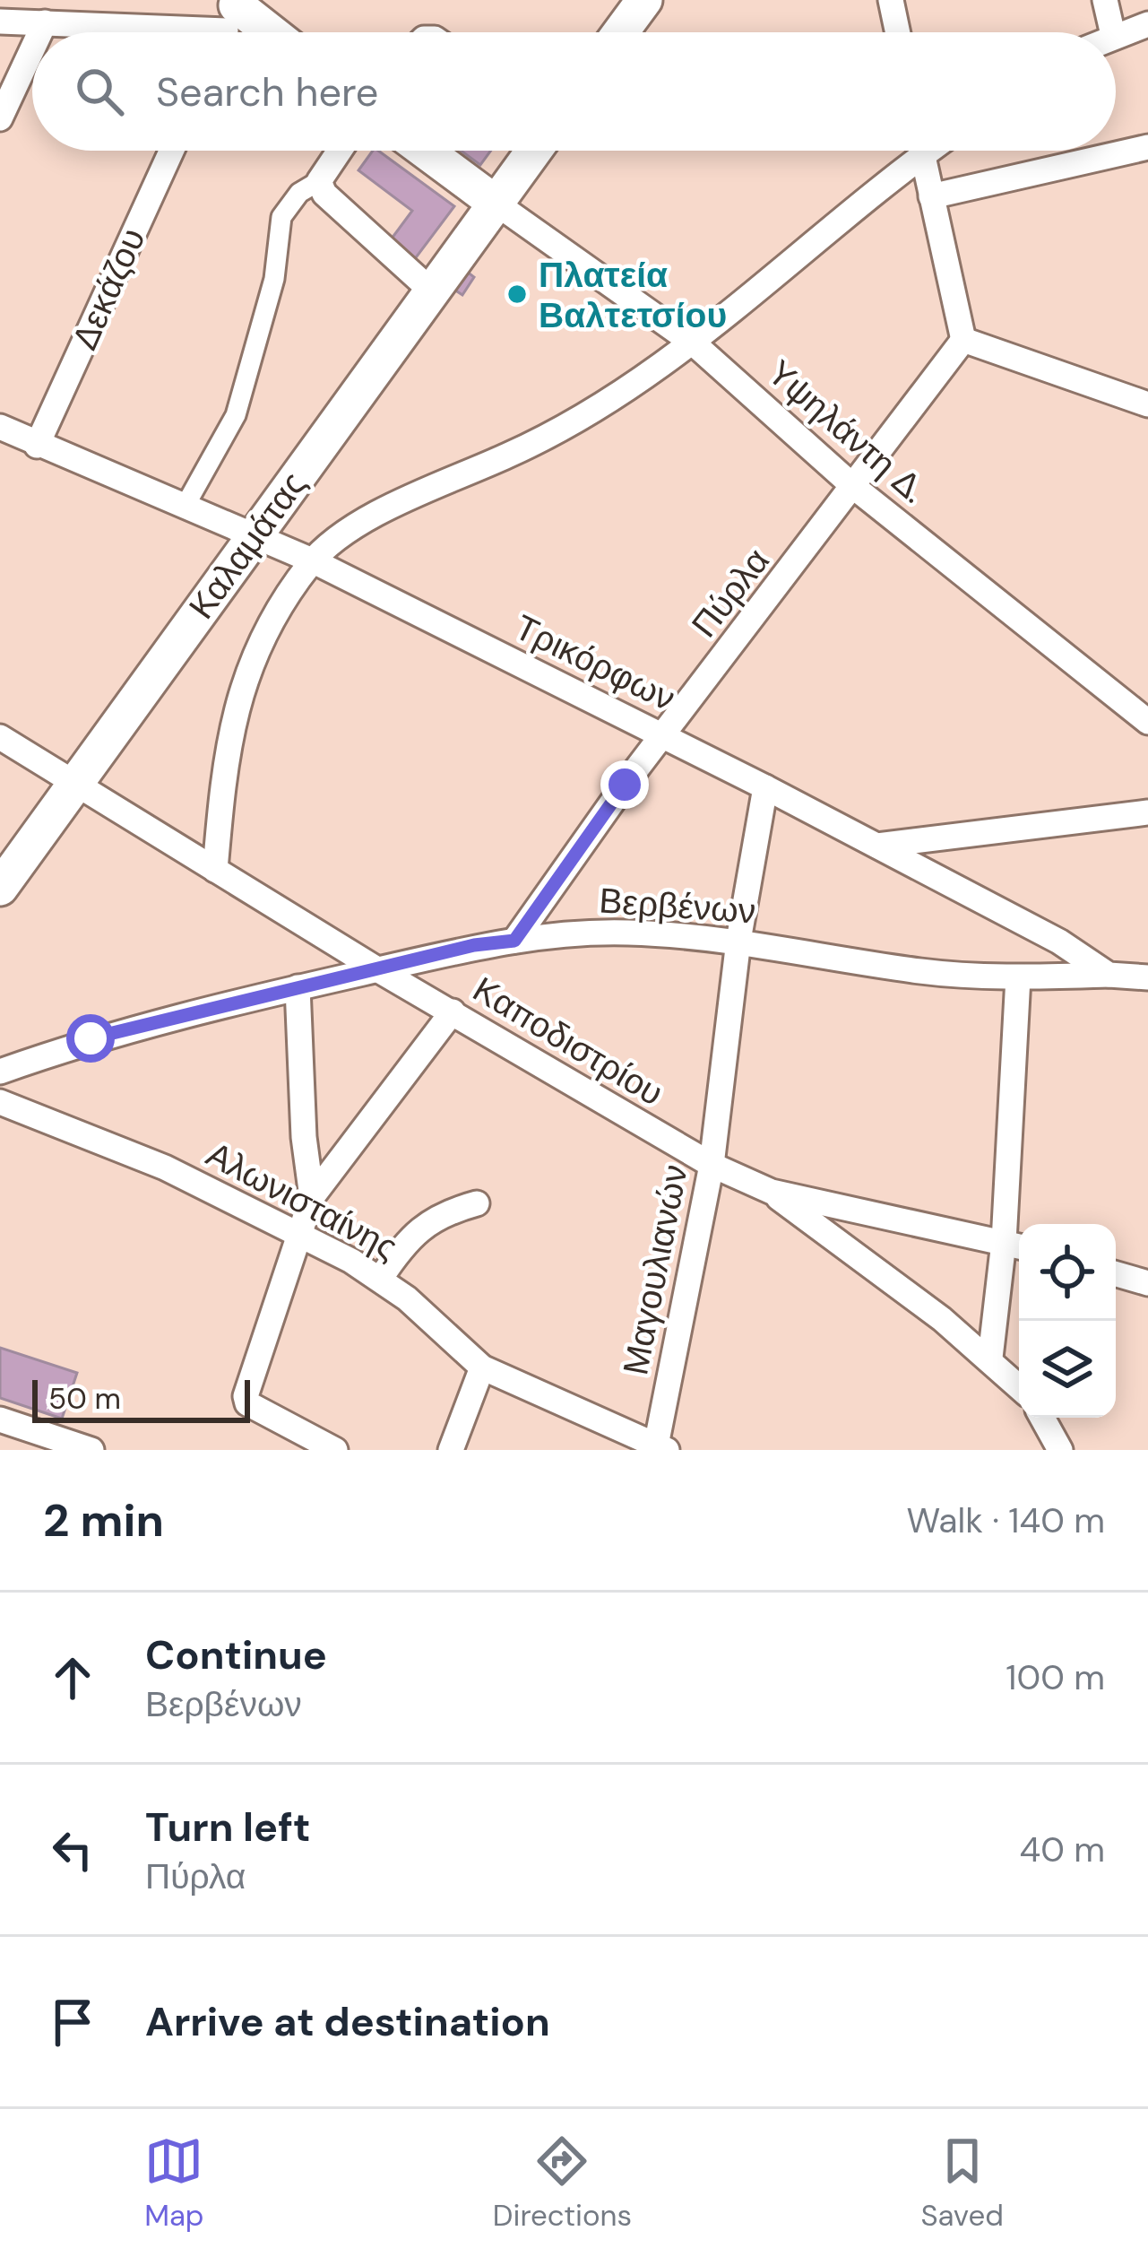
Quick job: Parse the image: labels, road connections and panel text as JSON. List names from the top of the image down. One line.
{"streets":{"main road":["Καλαμάτας"],"street":["Δεκάζου","Υψηλάντη Δ.","Πύρλα","Τρικόρφων","Βερβένων","Καποδιστρίου","Αλωνισταίνης","Μαγουλιανών"]},"crossings":[["Δεκάζου","Τρικόρφων"],["Υψηλάντη Δ.","Καλαμάτας"],["Υψηλάντη Δ.","Πύρλα"],["Καλαμάτας","Τρικόρφων"],["Καλαμάτας","Καποδιστρίου"],["Πύρλα","Τρικόρφων"],["Πύρλα","Βερβένων"],["Τρικόρφων","Βερβένων"],["Τρικόρφων","Μαγουλιανών"],["Βερβένων","Καποδιστρίου"],["Βερβένων","Μαγουλιανών"],["Καποδιστρίου","Μαγουλιανών"],["Αλωνισταίνης","Μαγουλιανών"]],"places":["Πλατεία Βαλτετσίου"],"scale_bar":"50 m","page":{"search":"Search here","scale":"50 m","heading":["2 min","Walk · 140 m"],"list":[["Continue","Βερβένων","100 m"],["Turn left","Πύρλα","40 m"],"Arrive at destination"],"nav":["Map","Directions","Saved"]}}
